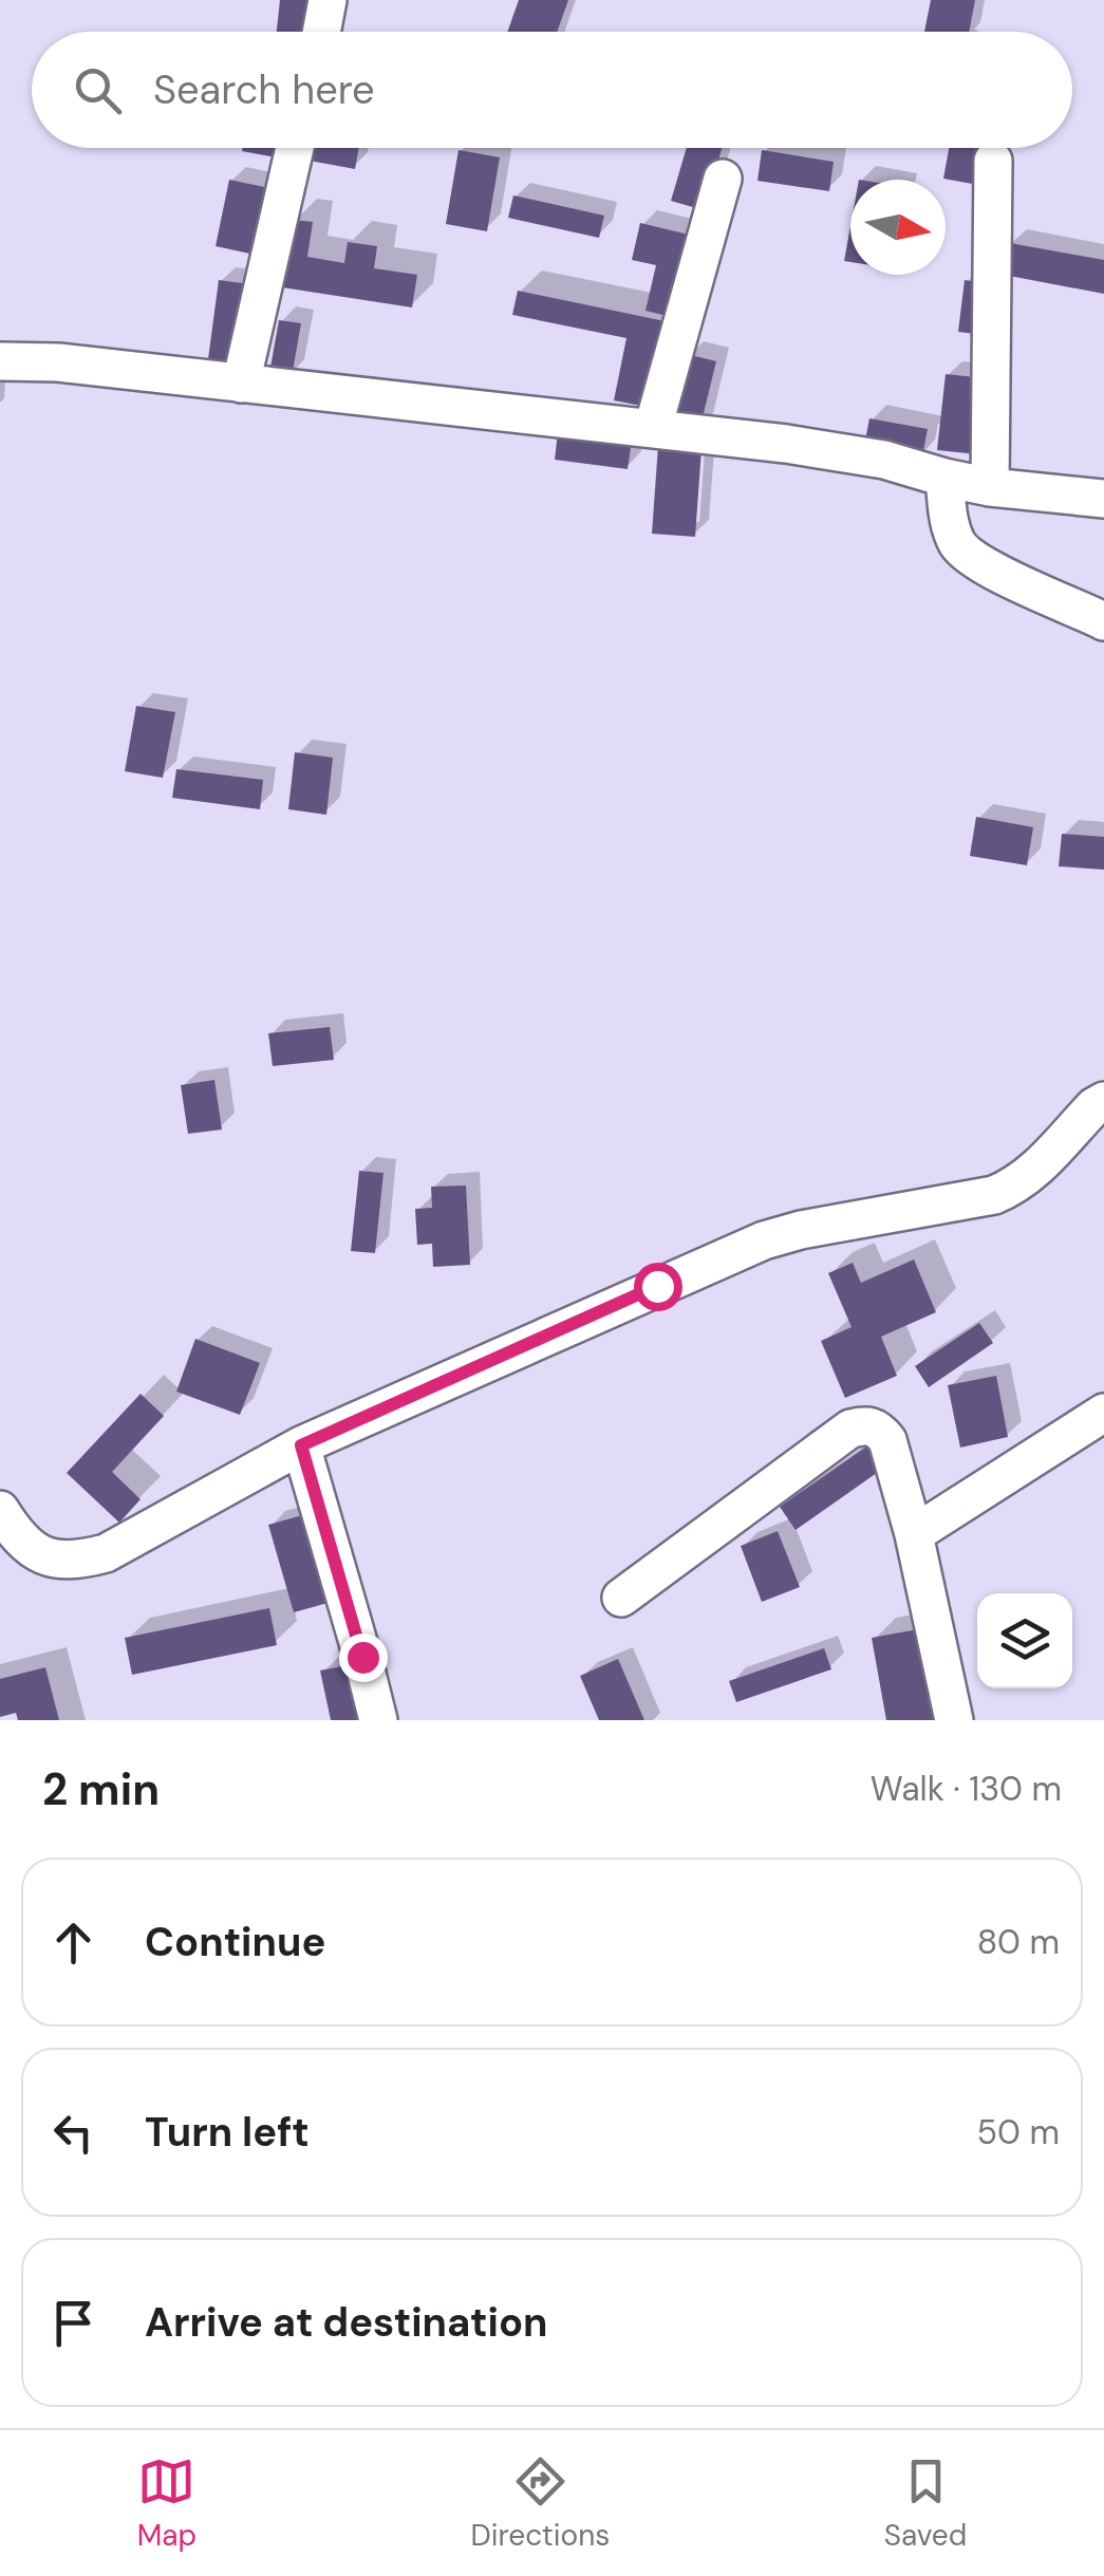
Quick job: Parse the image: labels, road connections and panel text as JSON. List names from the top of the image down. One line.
{"north":"right","page":{"search":"Search here","heading":["2 min","Walk · 130 m"],"list":[["Continue","80 m"],["Turn left","50 m"],"Arrive at destination"],"nav":["Map","Directions","Saved"]}}
